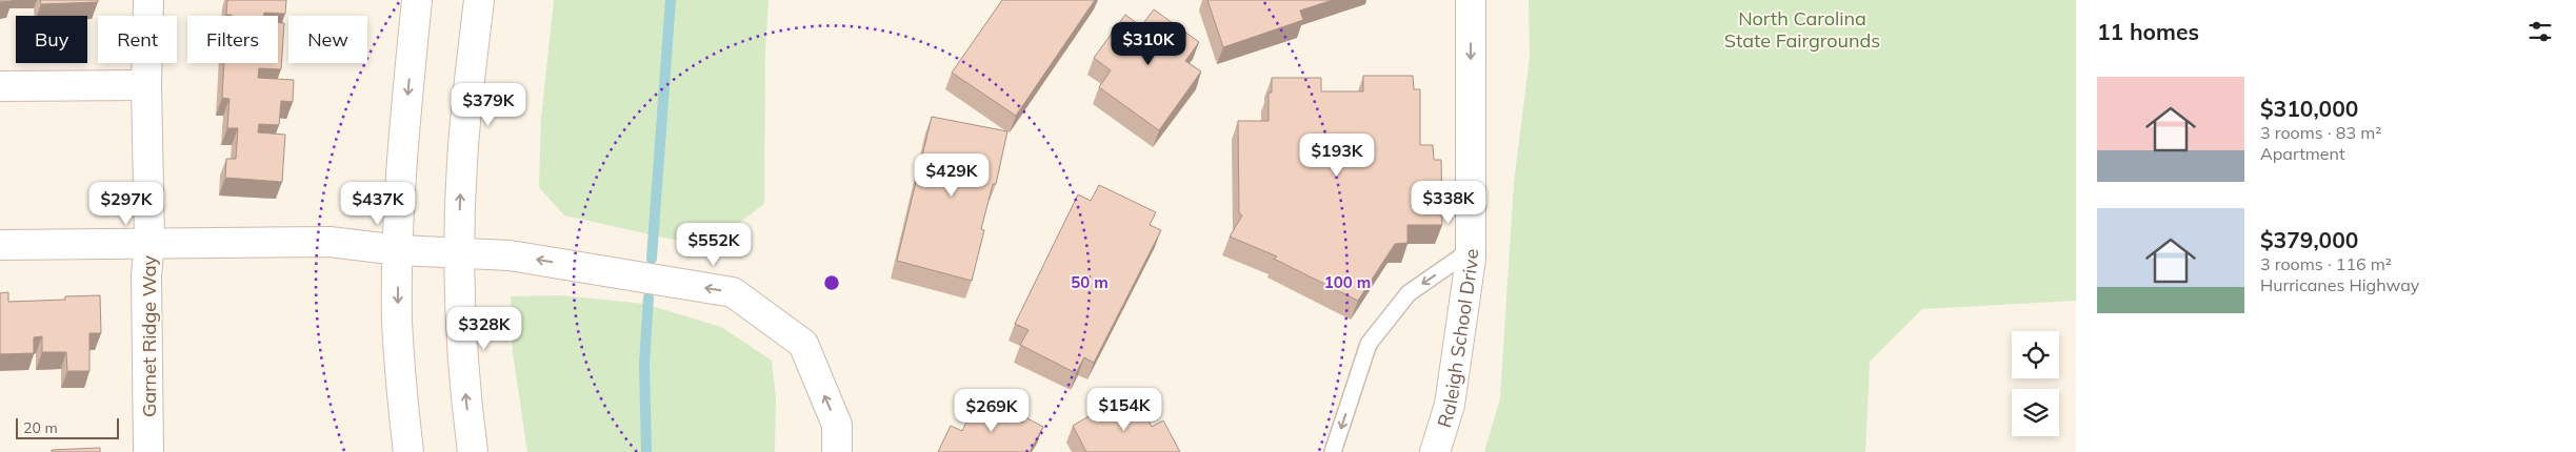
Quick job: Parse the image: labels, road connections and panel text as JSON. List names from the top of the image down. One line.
{"streets":{"street":["Garnet Ridge Way","Raleigh School Drive"]},"one_way":["Raleigh School Drive"],"parks":["North Carolina State Fairgrounds"],"scale_bar":"20 m","page":{"heading":"11 homes","chip":["Buy","Rent","Filters","New"],"price":["$310K","$379K","$193K","$429K","$338K","$297K","$437K","$552K","$328K","$154K","$269K"],"list":[{"name":"$310,000","note":"3 rooms · 83 m² · Apartment"},{"name":"$379,000","note":"3 rooms · 116 m² · Hurricanes Highway"}],"scale":"20 m"},"rings":["50 m","100 m"]}
